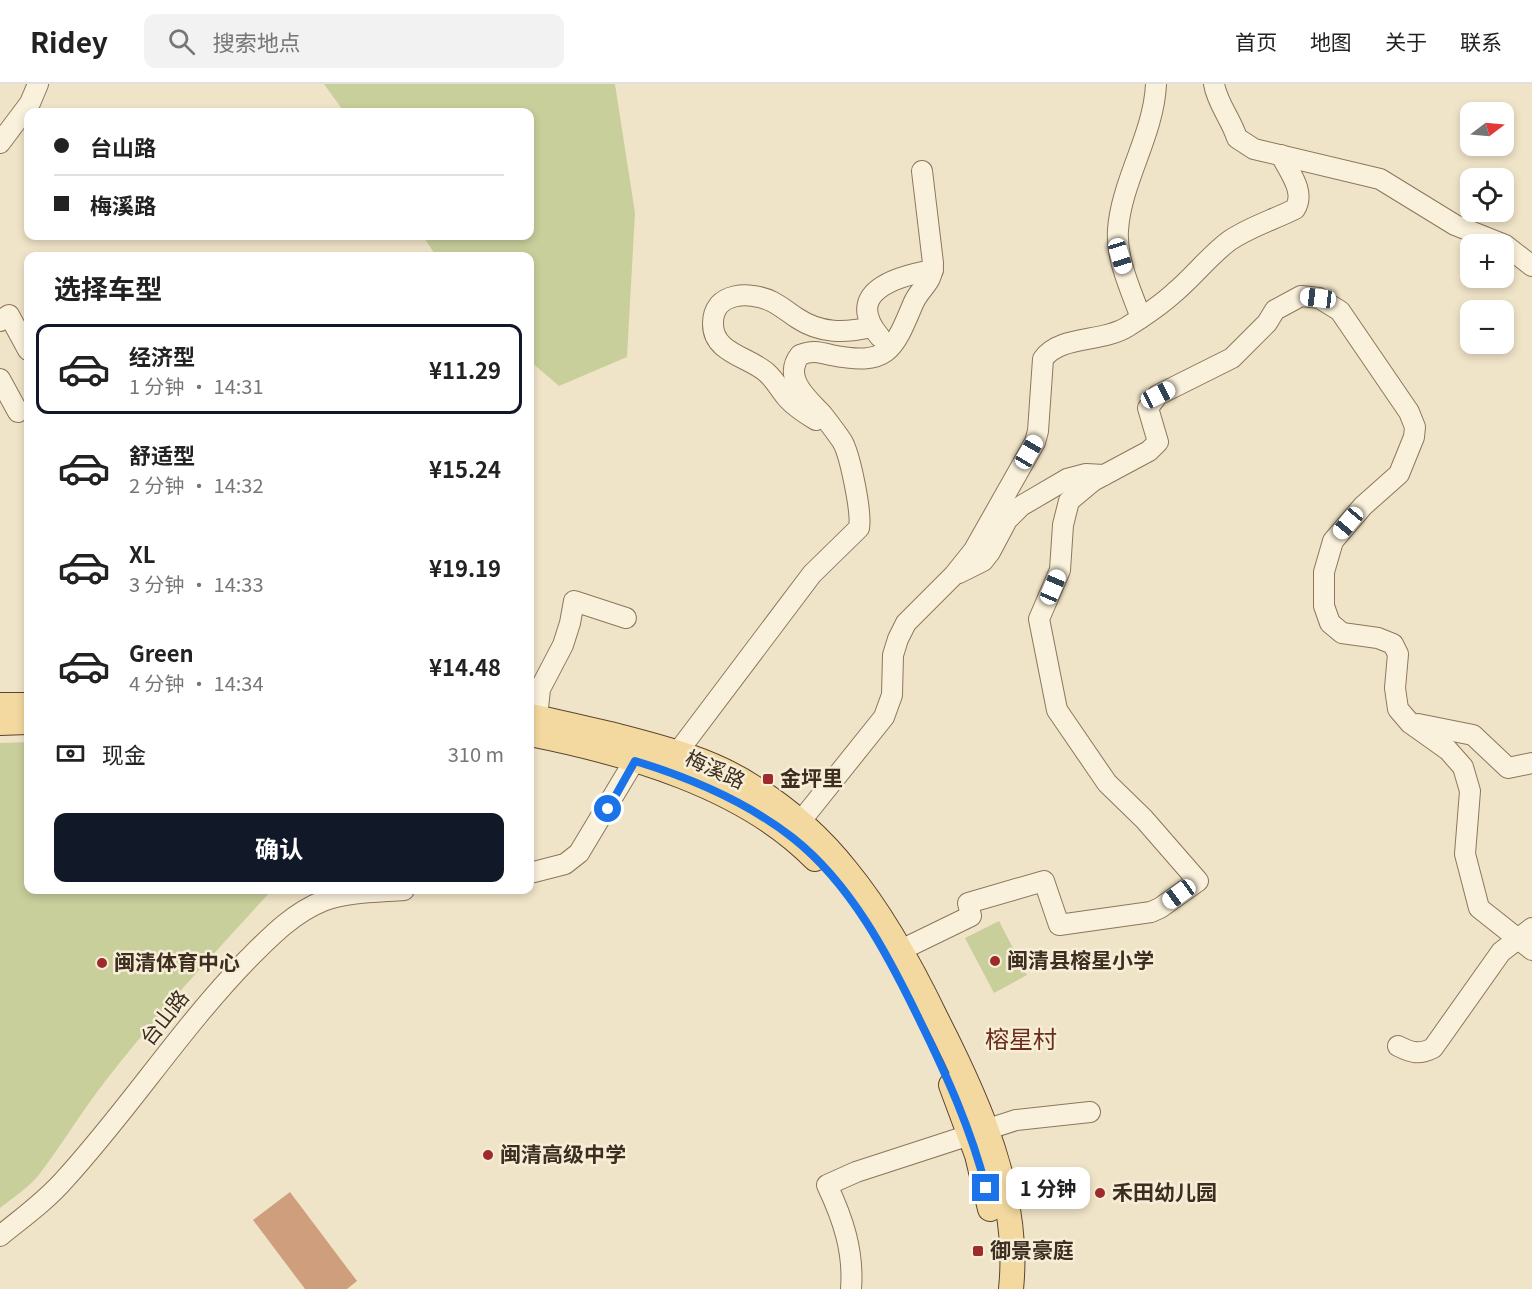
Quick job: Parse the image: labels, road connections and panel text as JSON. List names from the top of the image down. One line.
{"streets":{"main road":["梅溪路"],"street":["台山路"]},"districts":["榕星村"],"places":{"transit":["金坪里","御景豪庭"],"other":["闽清县榕星小学","闽清体育中心","闽清高级中学","禾田幼儿园"]},"north":"right","page":{"header":"Ridey","search":"搜索地点","nav":["首页","地图","关于","联系"],"map_buttons":["+","−"],"banner":["台山路","梅溪路"],"heading":"选择车型","list":[{"name":"经济型","note":"1 分钟 · 14:31","value":"¥11.29"},{"name":"舒适型","note":"2 分钟 · 14:32","value":"¥15.24"},{"name":"XL","note":"3 分钟 · 14:33","value":"¥19.19"},{"name":"Green","note":"4 分钟 · 14:34","value":"¥14.48"}],"pay":["现金","310 m"],"buttons":"确认","bubble":"1 分钟"}}
